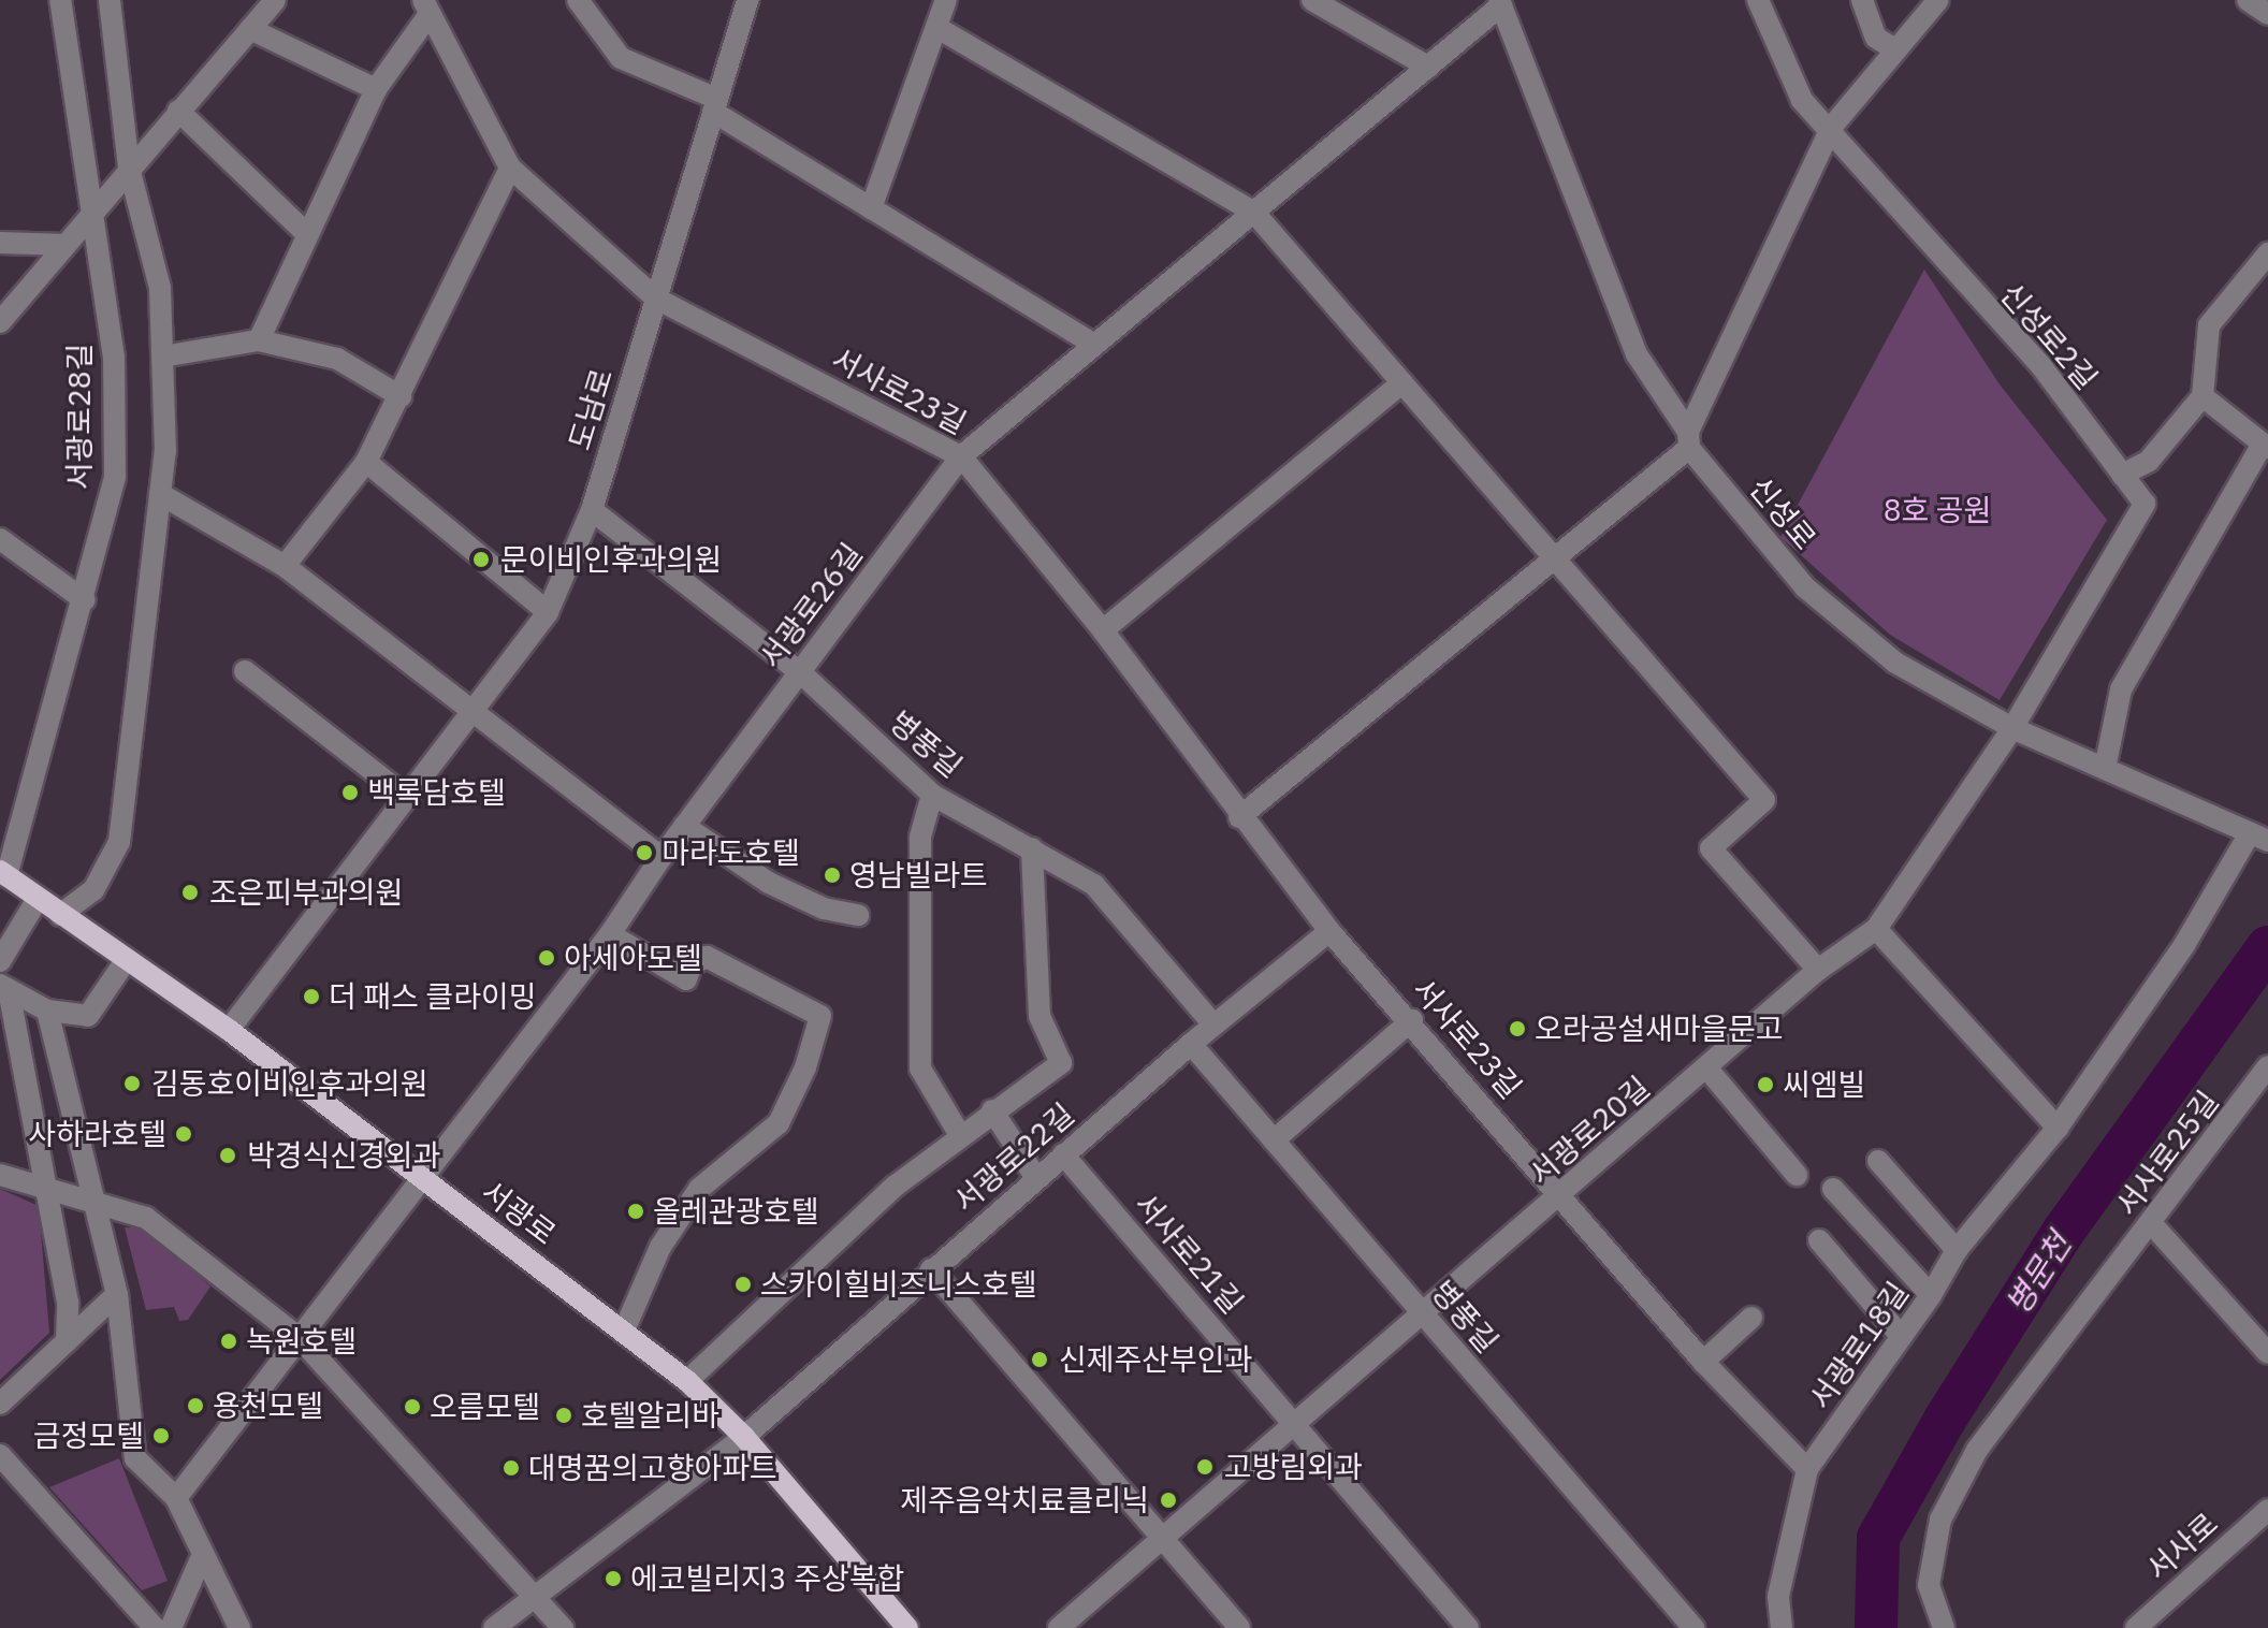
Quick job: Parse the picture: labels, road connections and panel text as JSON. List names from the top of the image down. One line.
{"streets":{"main road":["서광로"],"street":["신성로2길","서사로23길","도남로","서광로28길","신성로","서광로26길","병풍길","서광로20길","서사로25길","서광로22길","서사로21길","서광로18길","서사로"]},"crossings":[["신성로2길","신성로"],["신성로2길","서광로20길"],["서사로23길","도남로"],["서사로23길","서광로26길"],["서사로23길","서광로20길"],["서사로23길","서광로22길"],["서사로23길","서광로18길"],["도남로","병풍길"],["도남로","서광로"],["서광로28길","서광로"],["신성로","서광로26길"],["신성로","서광로20길"],["신성로","서광로18길"],["서광로26길","병풍길"],["서광로26길","서광로"],["병풍길","서광로20길"],["병풍길","서광로22길"],["서광로20길","서사로21길"],["서광로22길","서광로"],["서광로22길","서사로21길"]],"water":["병문천"],"parks":["8호 공원"],"places":["문이비인후과의원","백록담호텔","마라도호텔","영남빌라트","조은피부과의원","아세아모텔","더 패스 클라이밍","오라공설새마을문고","김동호이비인후과의원","씨엠빌","사하라호텔","박경식신경외과","올레관광호텔","스카이힐비즈니스호텔","녹원호텔","신제주산부인과","용천모텔","오름모텔","호텔알리바","금정모텔","고방림외과","대명꿈의고향아파트","제주음악치료클리닉","에코빌리지3 주상복합"]}
